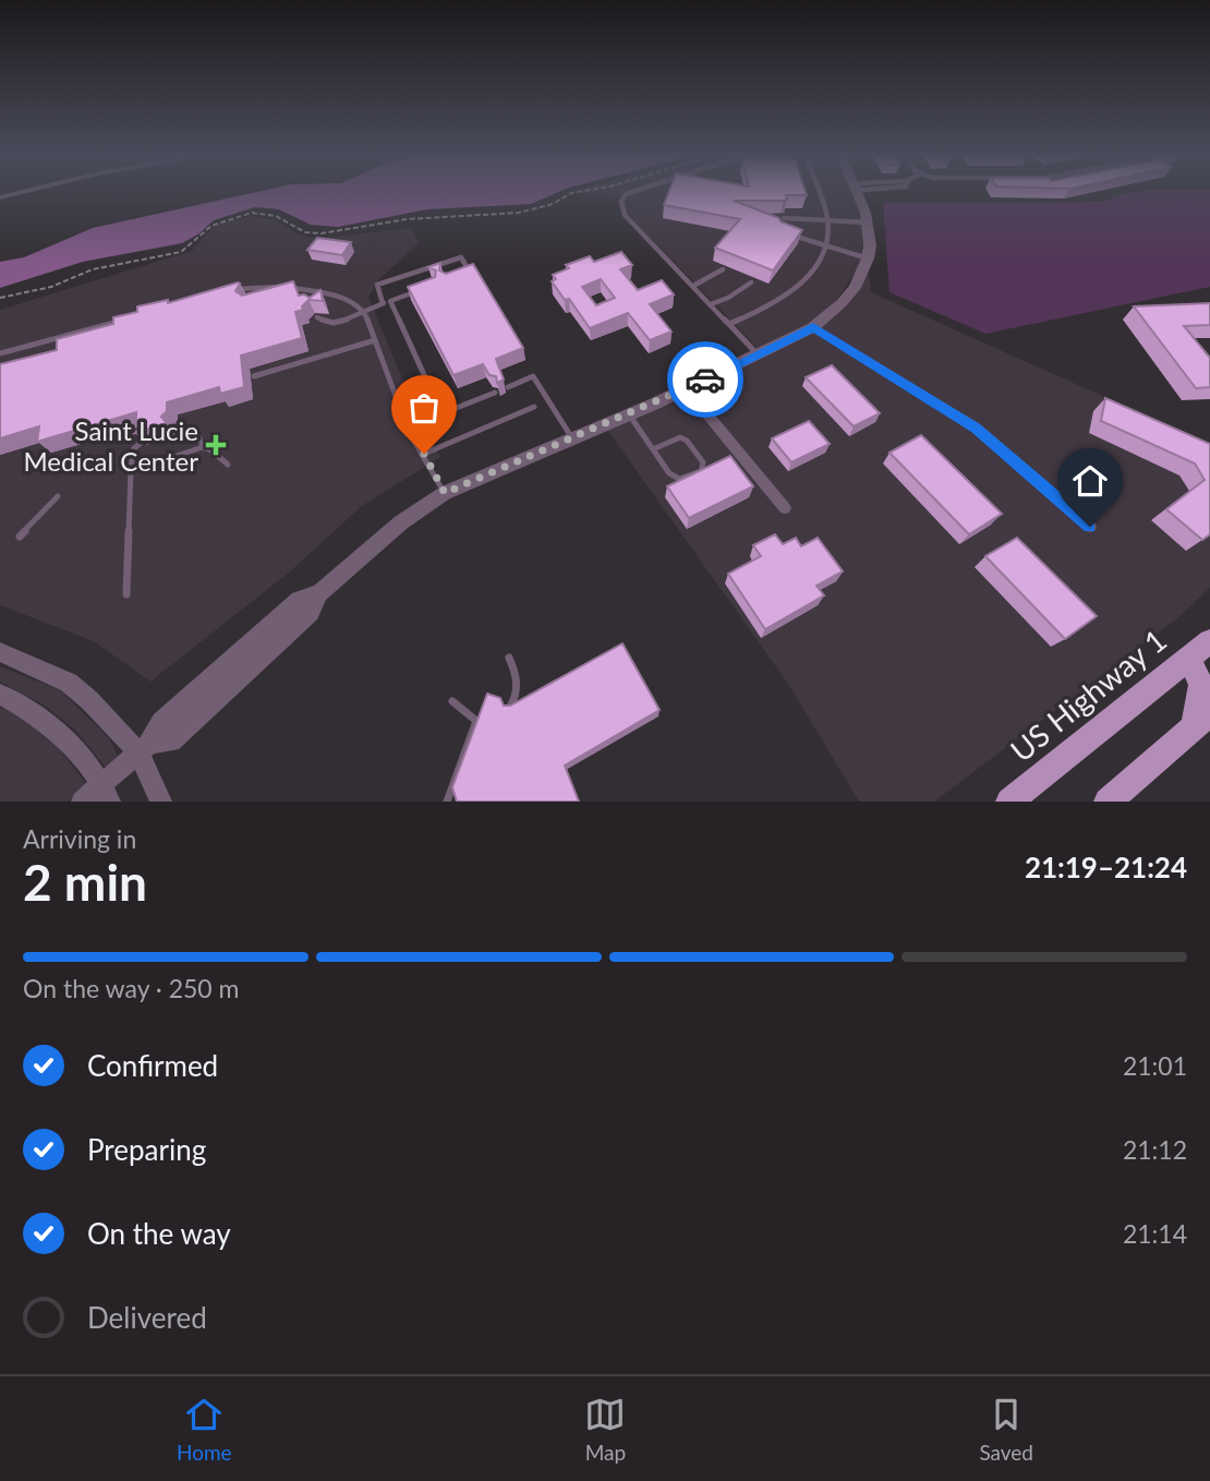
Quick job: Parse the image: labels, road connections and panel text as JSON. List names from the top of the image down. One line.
{"streets":{"main road":["US Highway 1"]},"places":{"health":["Saint Lucie Medical Center"]},"page":{"heading":["2 min","Arriving in","21:19–21:24"],"bar":"On the way · 250 m","list":[["Confirmed","21:01"],["Preparing","21:12"],["On the way","21:14"],"Delivered"],"tabs":["Home","Map","Saved"]}}
